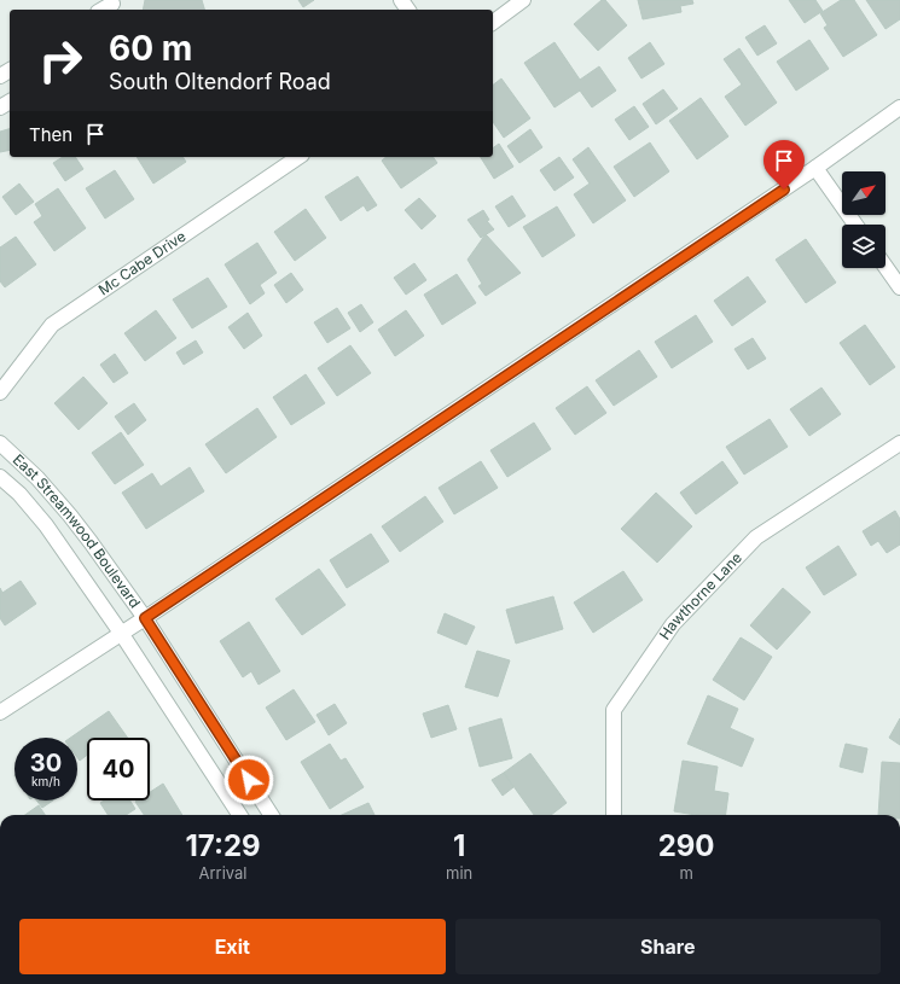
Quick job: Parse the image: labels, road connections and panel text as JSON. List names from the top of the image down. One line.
{"streets":{"street":["Mc Cabe Drive","East Streamwood Boulevard","Hawthorne Lane"]},"north":"top right","page":{"turn":["60 m","South Oltendorf Road"],"then":"Then","speed":"30 km/h","limit":"40","eta":["17:29","Arrival","1","min","290","m"],"buttons":["Exit","Share"]}}
